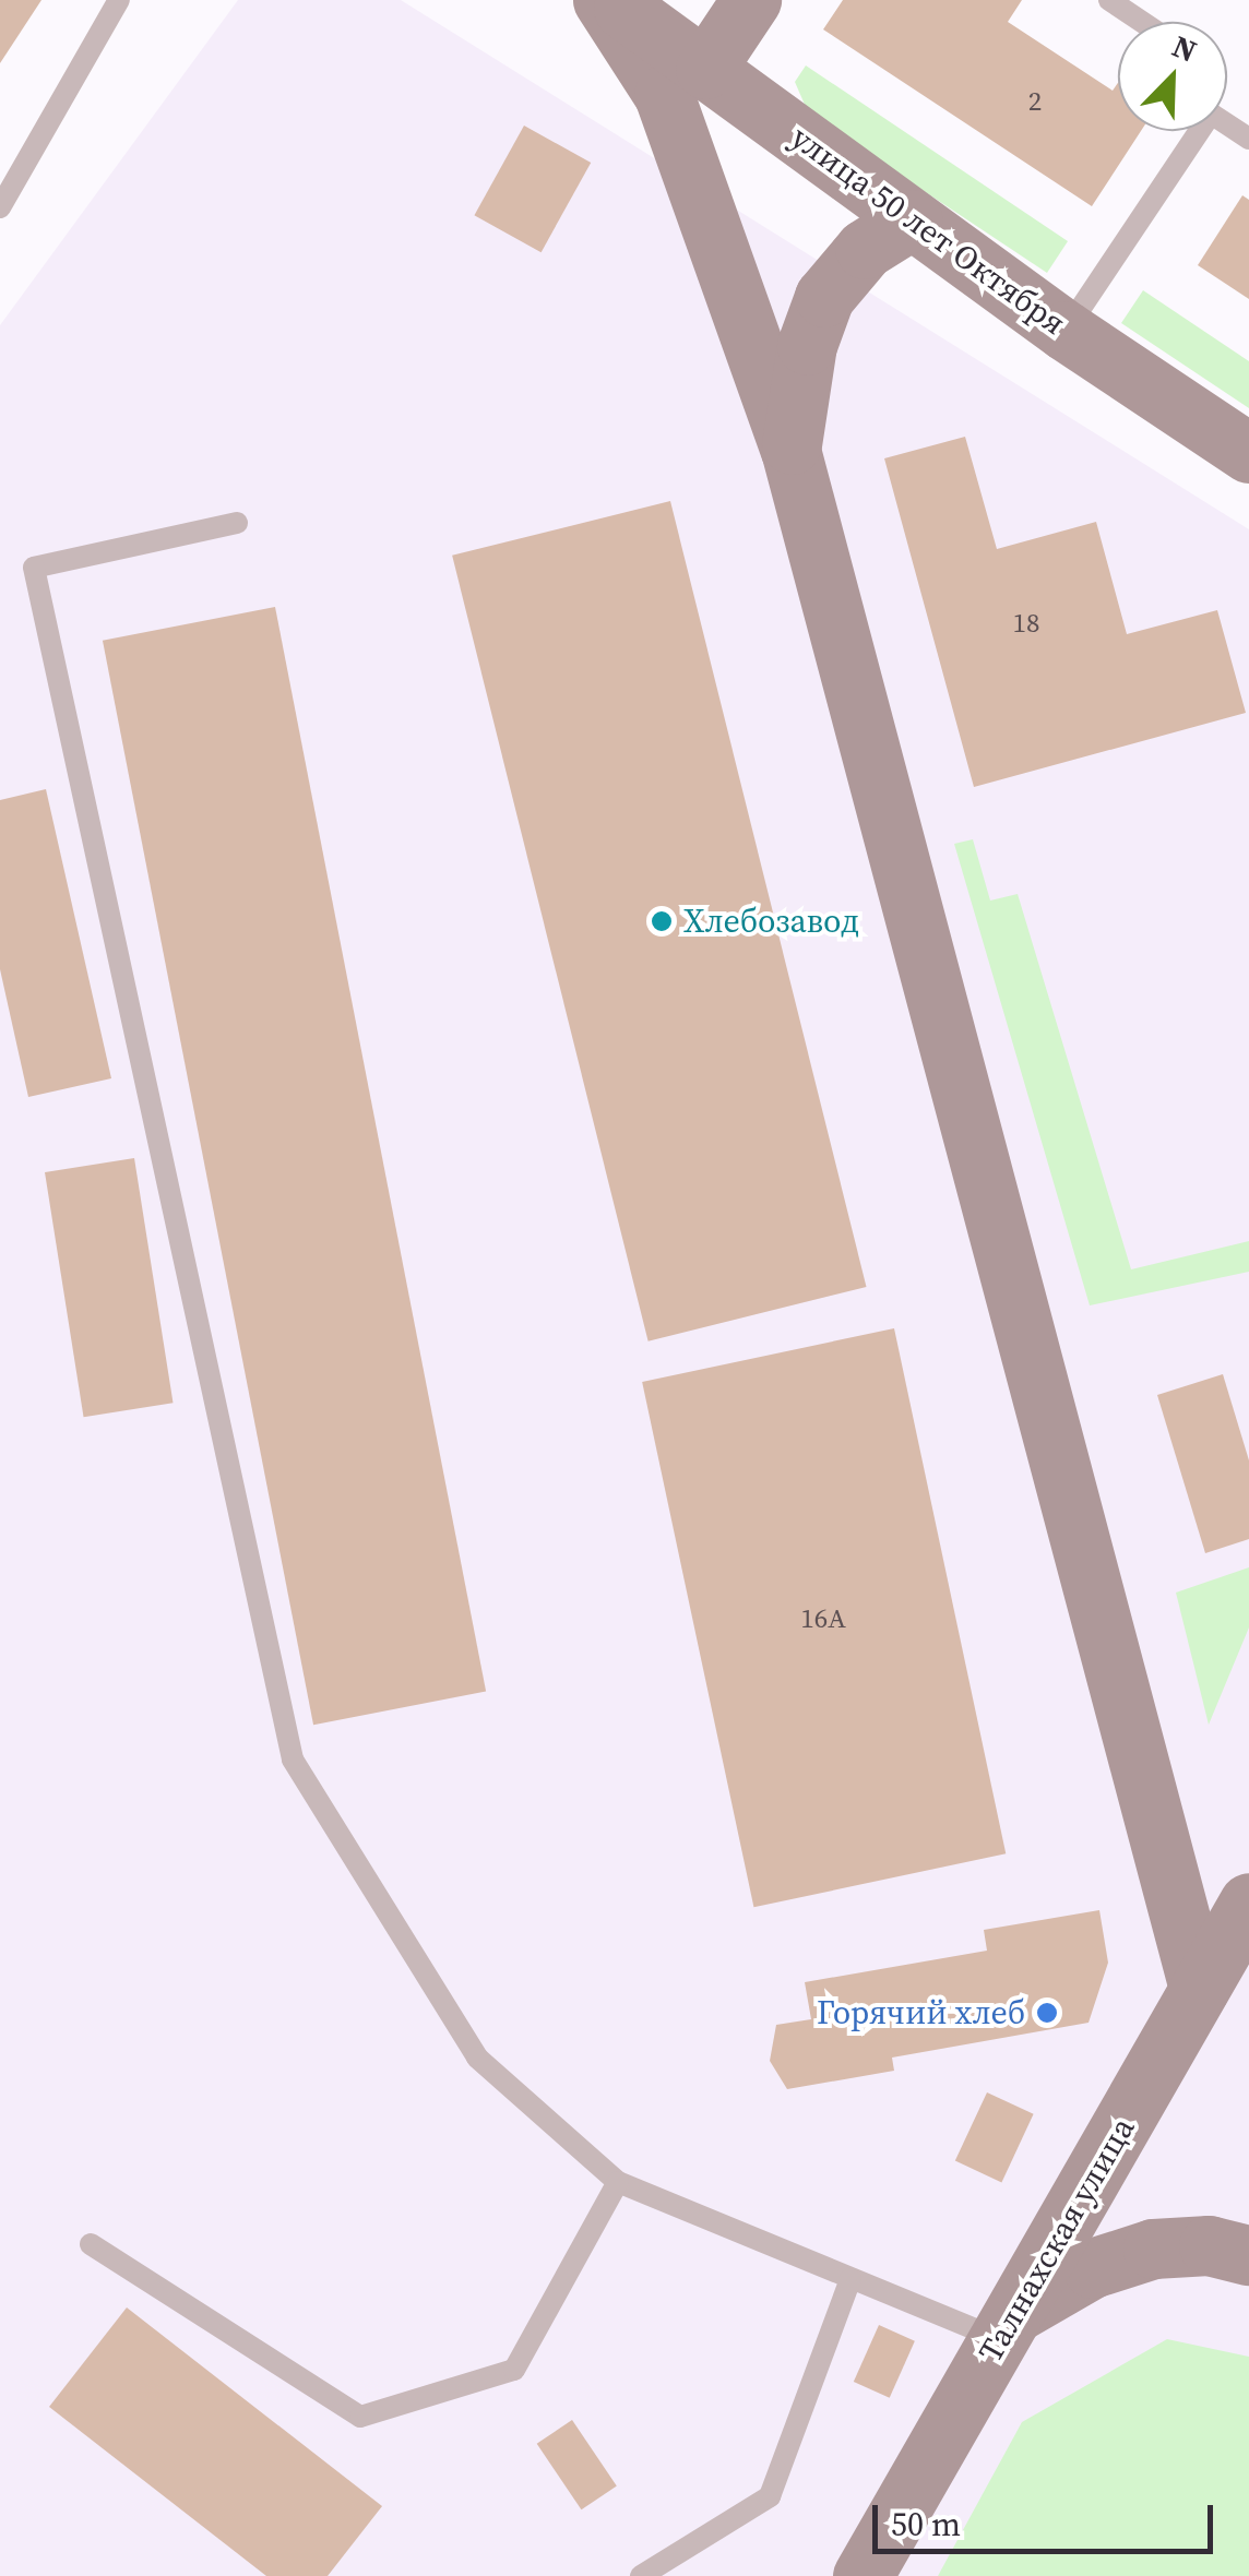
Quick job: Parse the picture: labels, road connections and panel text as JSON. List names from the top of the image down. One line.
{"streets":{"main road":["улица 50 лет Октября","Талнахская улица"]},"places":["Хлебозавод","Горячий хлеб"],"house_numbers":["2","18","16А"],"scale_bar":"50 m","north":"top right"}
